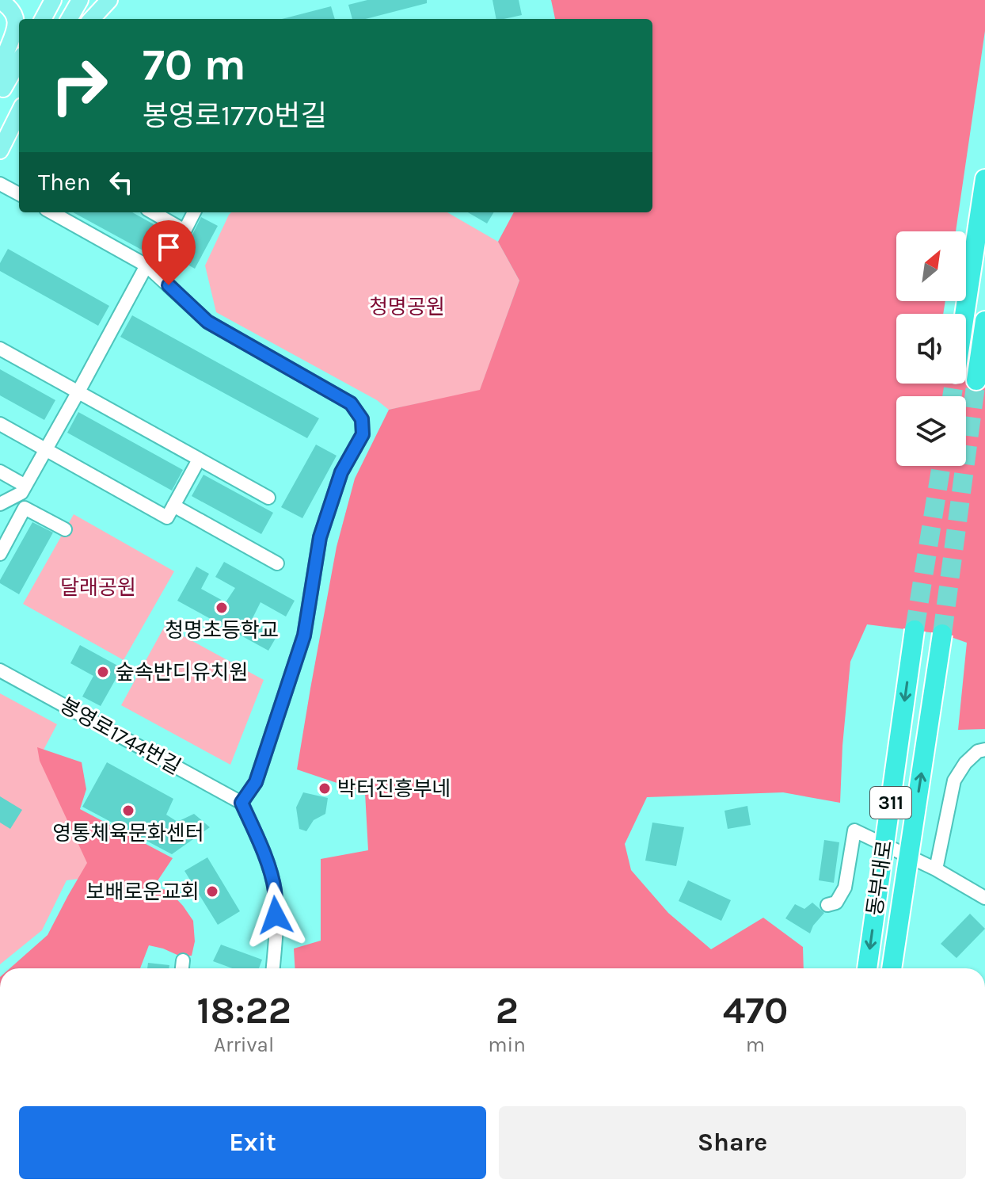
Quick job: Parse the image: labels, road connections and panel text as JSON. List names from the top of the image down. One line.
{"streets":{"highway":["311","동부대로"],"street":["봉영로1744번길"]},"parks":["청명공원","달래공원"],"places":["청명초등학교","숲속반디유치원","박터진흥부네","영통체육문화센터","보배로운교회"],"north":"top right","page":{"turn":["70 m","봉영로1770번길"],"then":"Then","eta":["18:22","Arrival","2","min","470","m"],"buttons":["Exit","Share"]}}
